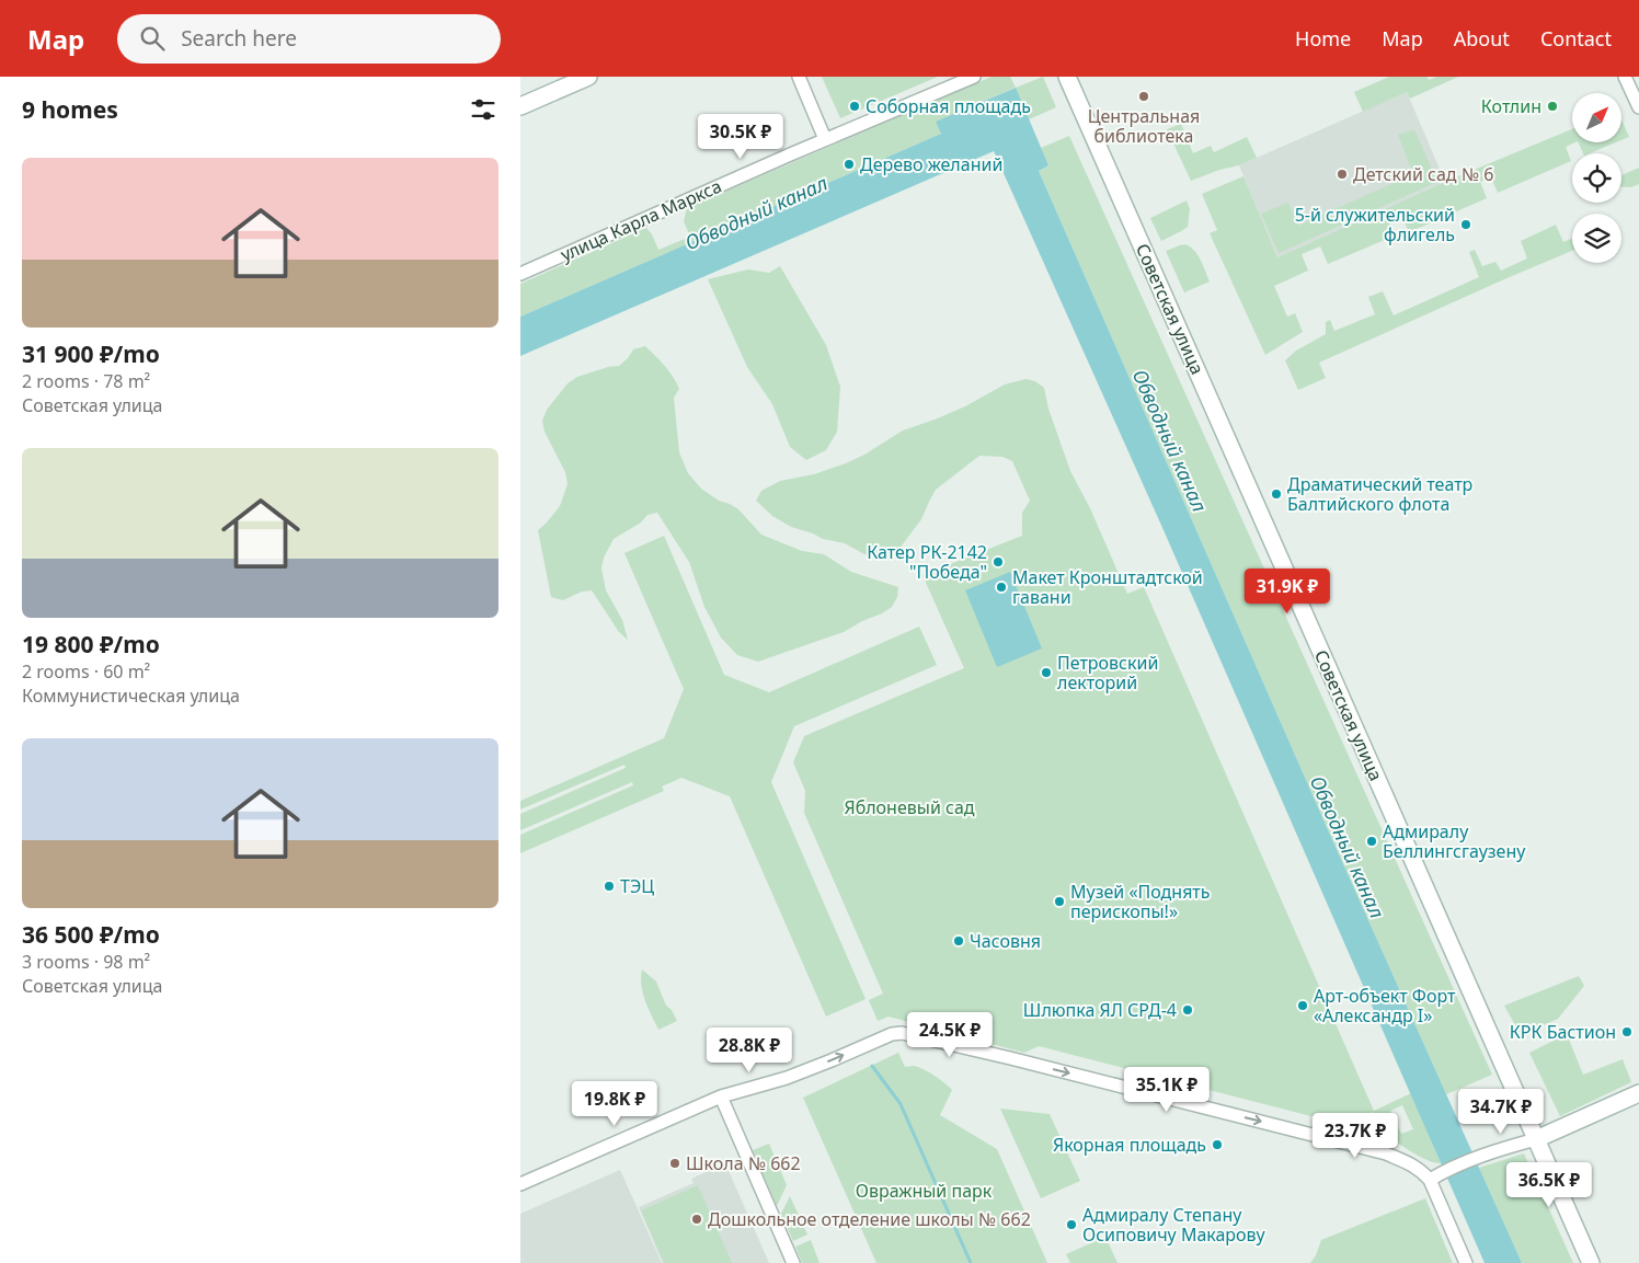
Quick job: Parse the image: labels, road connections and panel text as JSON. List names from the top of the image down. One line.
{"streets":{"street":["улица Карла Маркса","Советская улица"]},"water":["Обводный канал"],"parks":["Яблоневый сад","Овражный парк"],"places":["Центральная библиотека","Соборная площадь","Котлин","Дерево желаний","Детский сад № 6","5-й служительский флигель","Драматический театр Балтийского флота","Катер РК-2142 \"Победа\"","Макет Кронштадтской гавани","Петровский лекторий","Адмиралу Беллингсгаузену","ТЭЦ","Музей «Поднять перископы!»","Часовня","Арт-объект Форт «Александр I»","Шлюпка ЯЛ СРД-4","КРК Бастион","Якорная площадь","Школа № 662","Дошкольное отделение школы № 662","Адмиралу Степану Осиповичу Макарову"],"north":"top right","page":{"header":"Map","search":"Search here","nav":["Home","Map","About","Contact"],"heading":"9 homes","price":["30.5K ₽","31.9K ₽","24.5K ₽","28.8K ₽","35.1K ₽","19.8K ₽","34.7K ₽","23.7K ₽","36.5K ₽"],"list":[{"name":"31 900 ₽/mo","note":"2 rooms · 78 m² · Советская улица"},{"name":"19 800 ₽/mo","note":"2 rooms · 60 m² · Коммунистическая улица"},{"name":"36 500 ₽/mo","note":"3 rooms · 98 m² · Советская улица"}]}}
